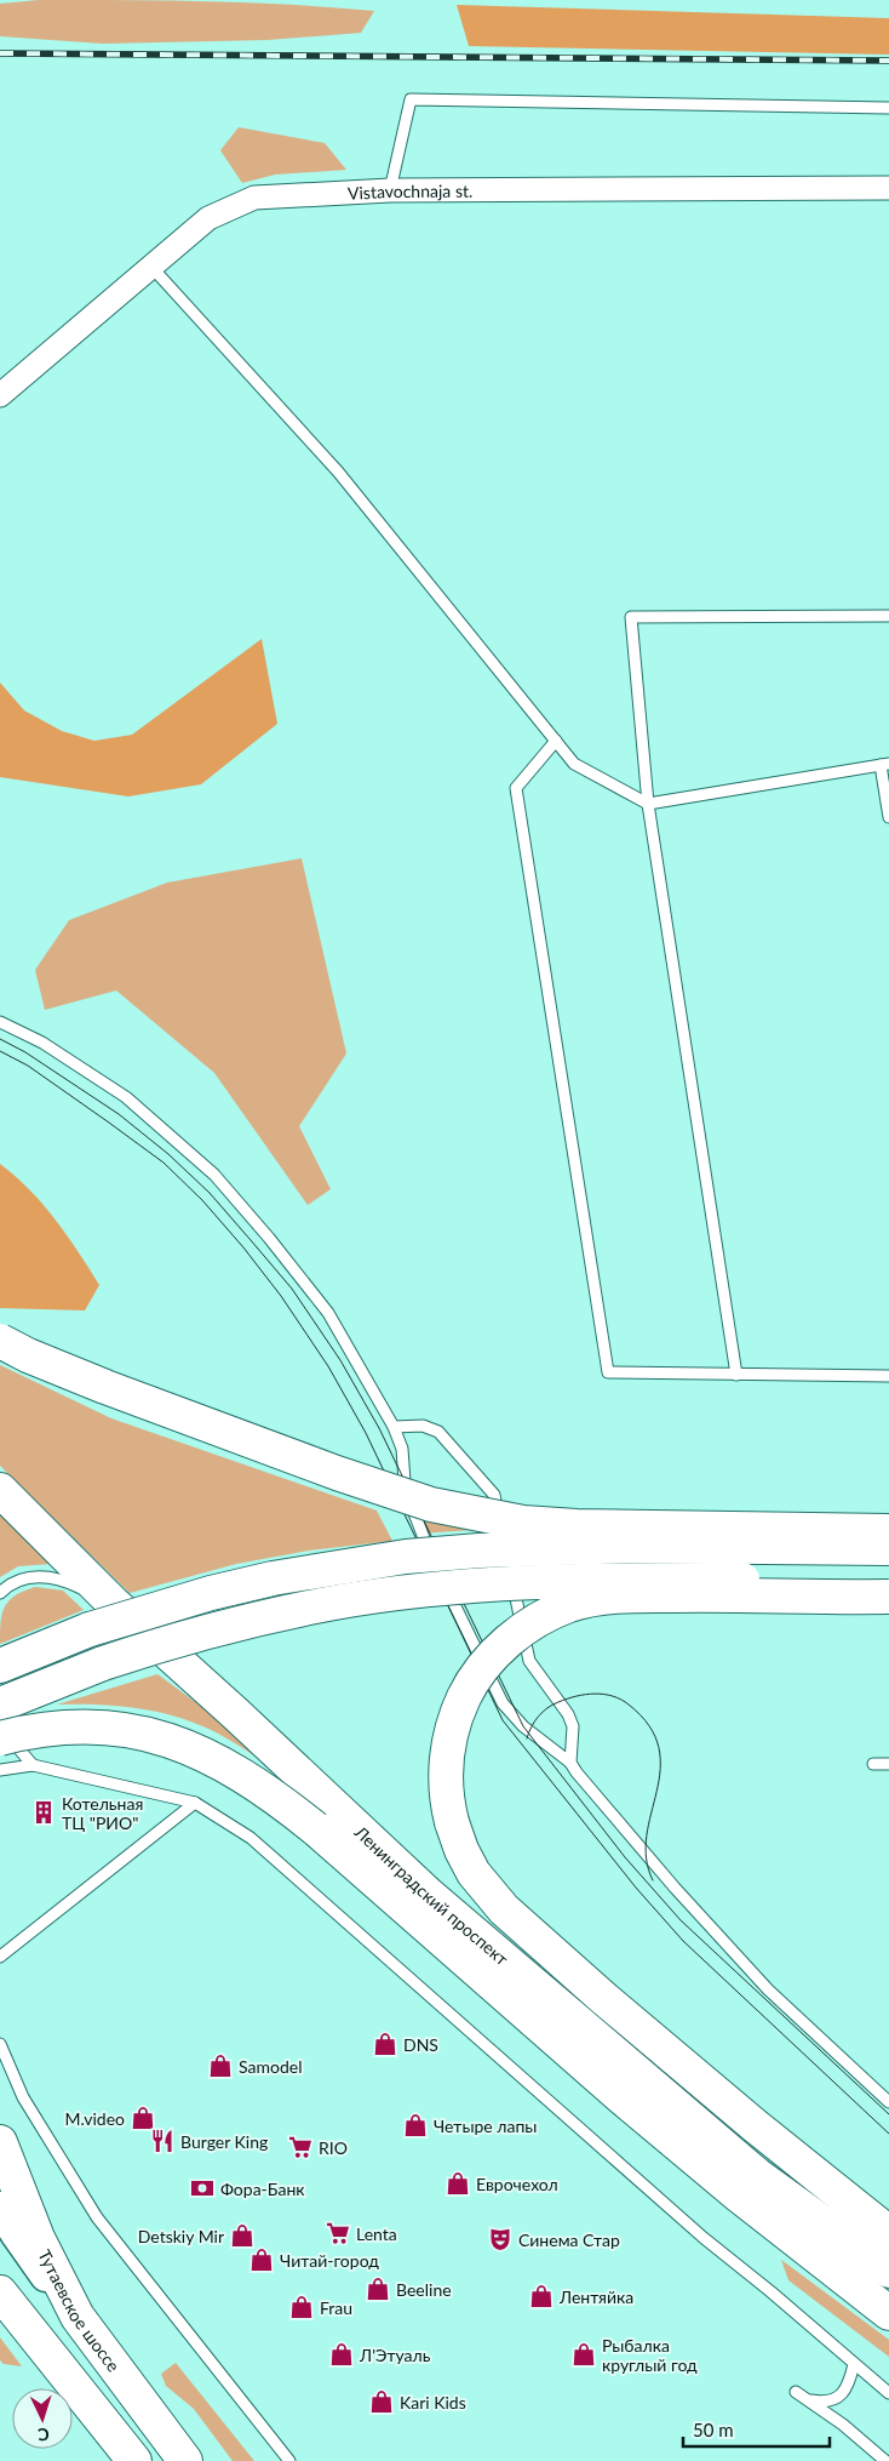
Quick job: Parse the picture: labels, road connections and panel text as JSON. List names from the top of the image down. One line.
{"streets":{"main road":["Ленинградский проспект","Тутаевское шоссе"],"street":["Vistavochnaja st."]},"places":{"building":["Котельная ТЦ \"РИО\""],"shop":["DNS","Samodel","M.video","Четыре лапы","Еврочехол","Detskiy Mir","Читай-город","Beeline","Лентяйка","Frau","Л'Этуаль","Рыбалка круглый год","Kari Kids"],"restaurant":["Burger King"],"supermarket":["RIO","Lenta"],"bank":["Фора-Банк"],"theatre":["Синема Стар"]},"scale_bar":"50 m","north":"bottom"}
